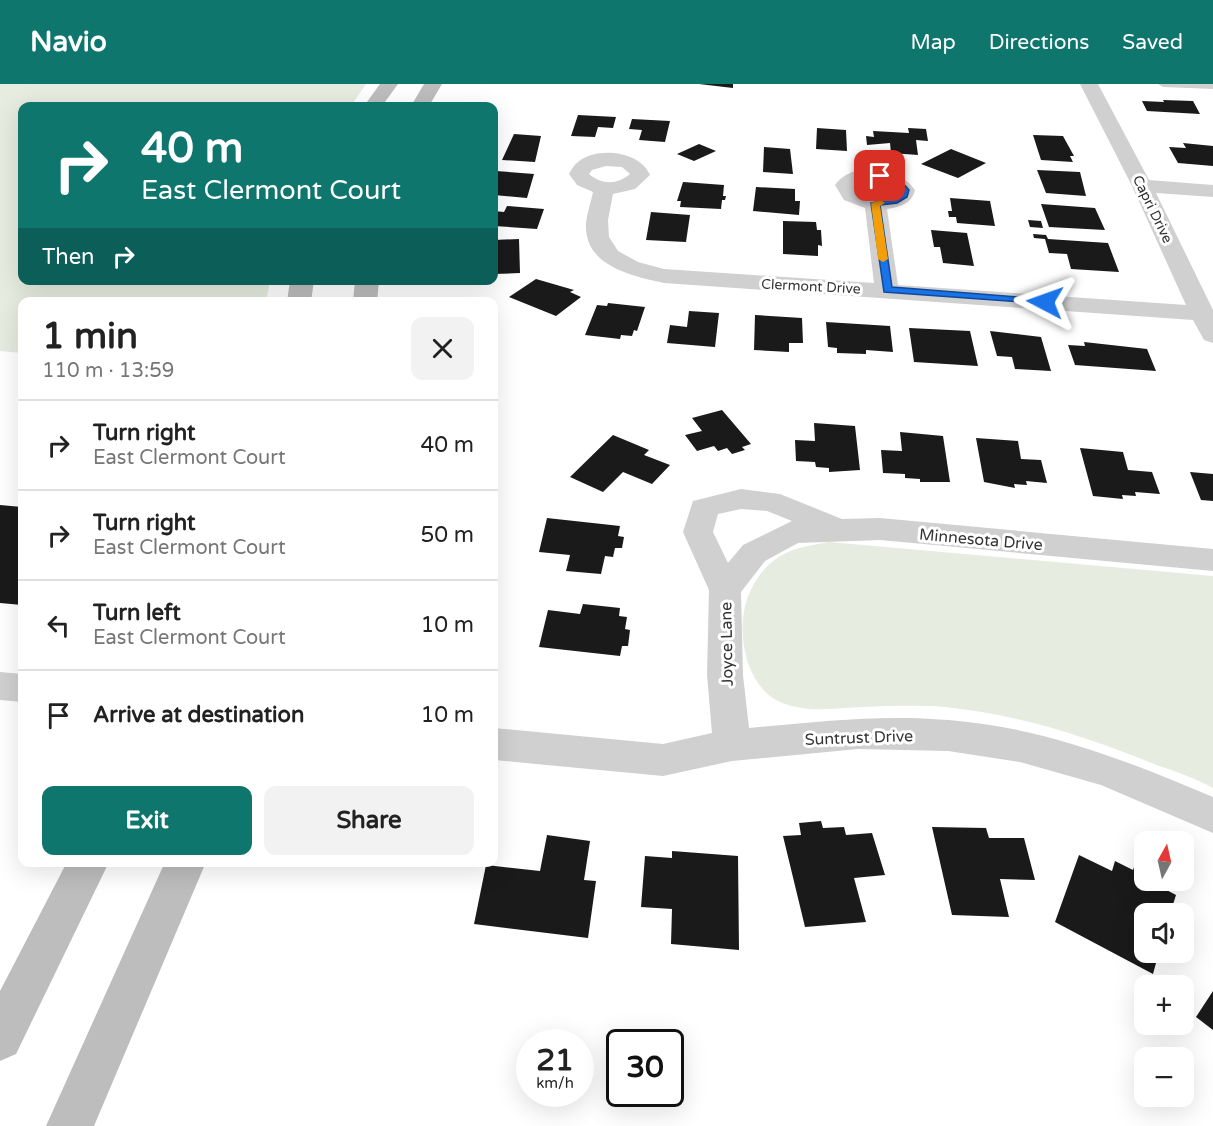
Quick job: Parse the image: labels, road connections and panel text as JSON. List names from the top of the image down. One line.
{"streets":{"street":["Capri Drive","Clermont Drive","Minnesota Drive","Joyce Lane","Suntrust Drive"]},"crossings":[["Capri Drive","Clermont Drive"],["Minnesota Drive","Joyce Lane"],["Joyce Lane","Suntrust Drive"]],"north":"top","page":{"header":"Navio","nav":["Map","Directions","Saved"],"turn":["40 m","East Clermont Court"],"then":"Then","heading":["1 min","110 m · 13:59"],"list":[{"name":"Turn right","note":"East Clermont Court","value":"40 m"},{"name":"Turn right","note":"East Clermont Court","value":"50 m"},{"name":"Turn left","note":"East Clermont Court","value":"10 m"},{"name":"Arrive at destination","value":"10 m"}],"buttons":["Exit","Share"],"map_buttons":["+","−"],"speed":"21 km/h","limit":"30"}}
